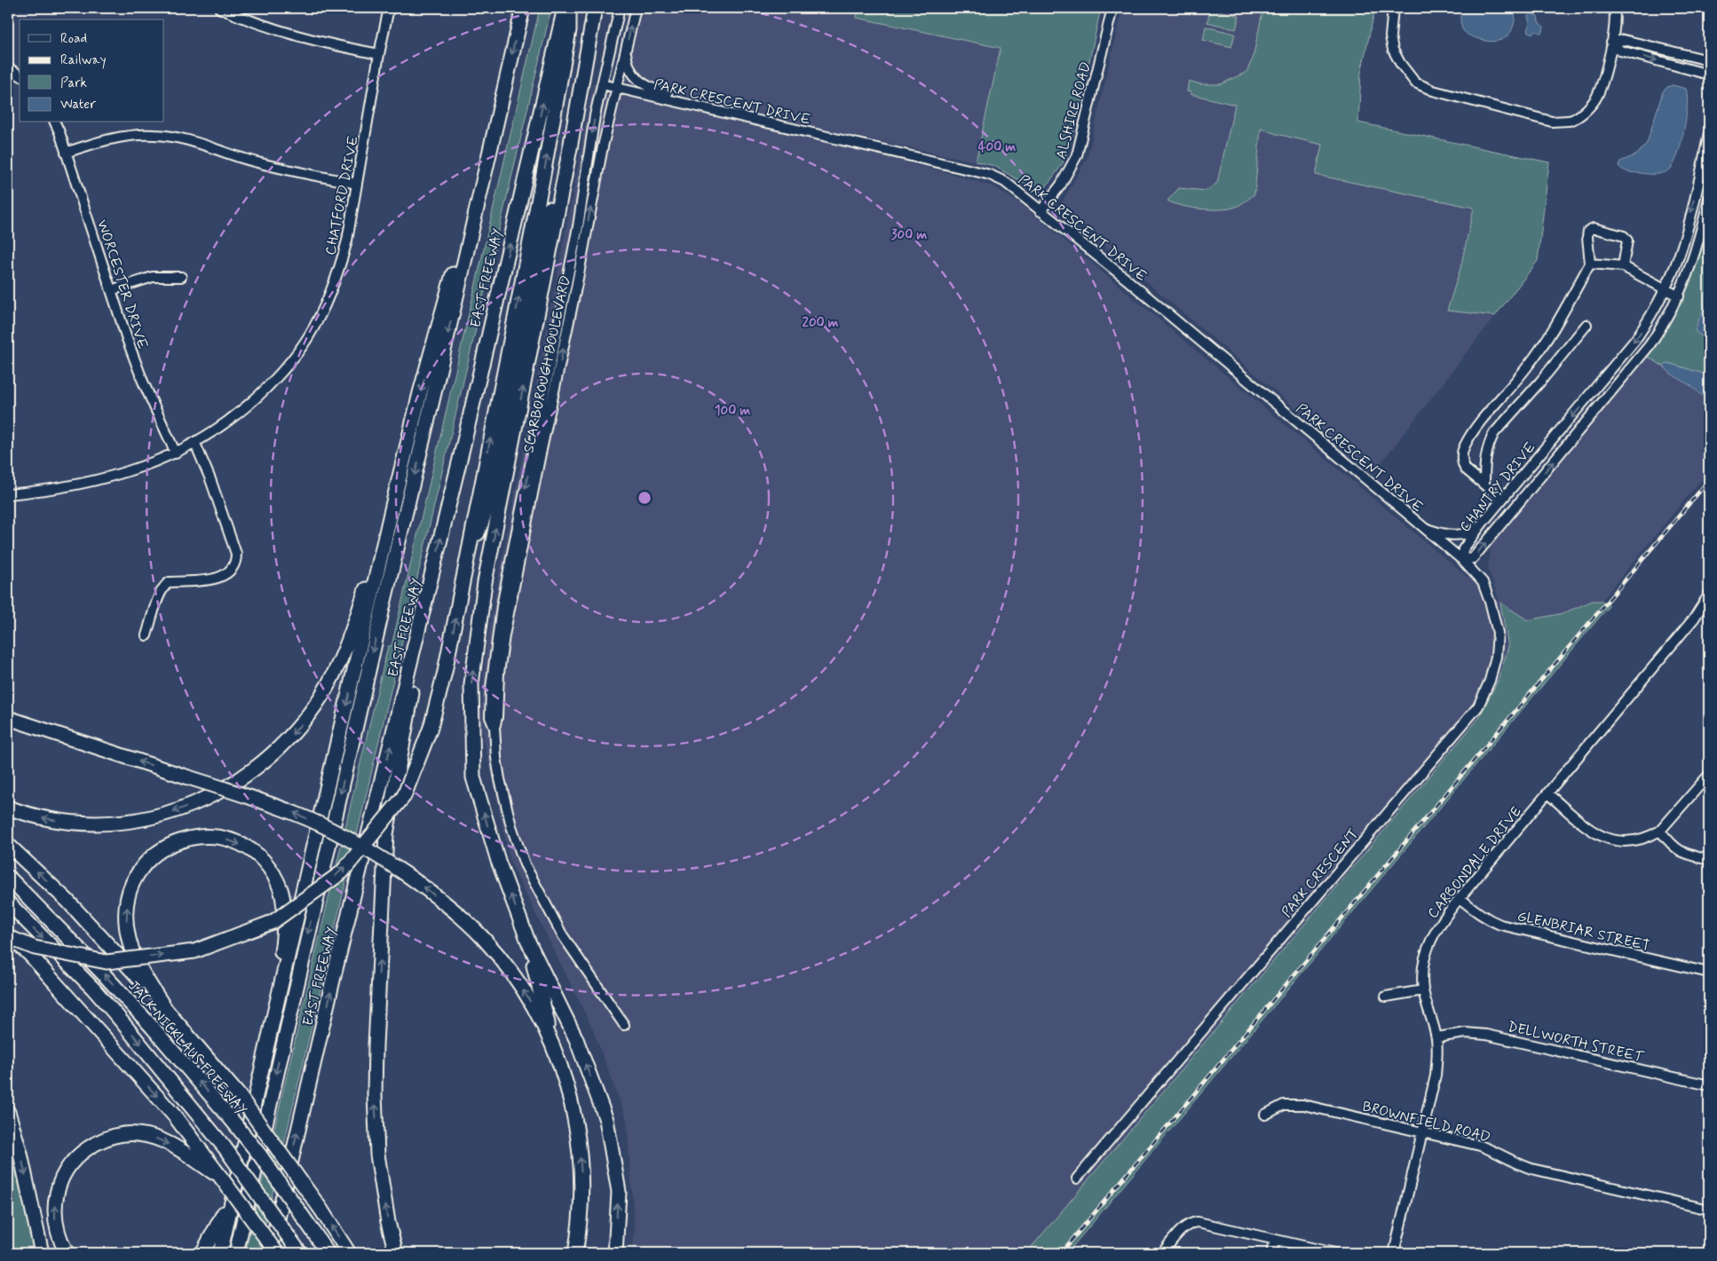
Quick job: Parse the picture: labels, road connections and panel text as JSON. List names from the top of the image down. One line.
{"streets":{"highway":["EAST FREEWAY","JACK NICKLAUS FREEWAY"],"street":["PARK CRESCENT DRIVE","ALSHIRE ROAD","CHATFORD DRIVE","WORCESTER DRIVE","SCARBOROUGH BOULEVARD","CHANTRY DRIVE","CARBONDALE DRIVE","PARK CRESCENT","GLENBRIAR STREET","DELLWORTH STREET","BROWNFIELD ROAD"]},"crossings":[["PARK CRESCENT DRIVE","ALSHIRE ROAD"],["PARK CRESCENT DRIVE","SCARBOROUGH BOULEVARD"],["PARK CRESCENT DRIVE","CHANTRY DRIVE"],["PARK CRESCENT DRIVE","PARK CRESCENT"],["CHATFORD DRIVE","WORCESTER DRIVE"],["CHANTRY DRIVE","PARK CRESCENT"],["CARBONDALE DRIVE","GLENBRIAR STREET"],["CARBONDALE DRIVE","DELLWORTH STREET"],["CARBONDALE DRIVE","BROWNFIELD ROAD"]],"legend":["Road","Railway","Park","Water"],"rings":["400 m","300 m","200 m","100 m"]}
